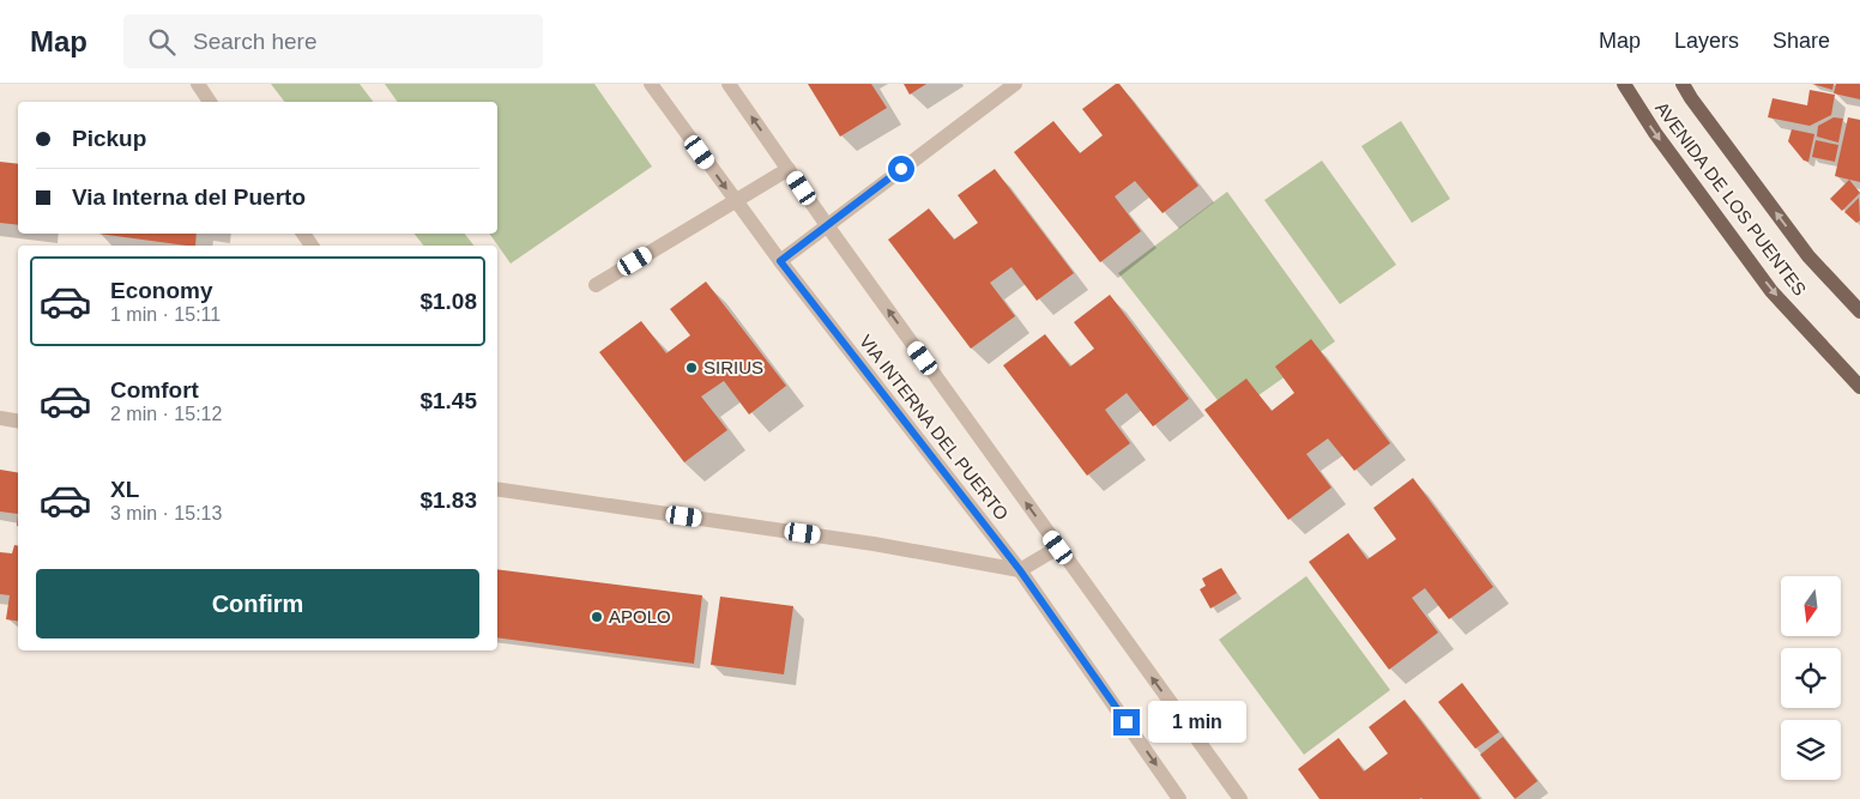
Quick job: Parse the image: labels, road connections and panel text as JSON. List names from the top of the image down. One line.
{"streets":{"main road":["AVENIDA DE LOS PUENTES"],"street":["VIA INTERNA DEL PUERTO"]},"places":["SIRIUS","APOLO"],"north":"bottom","page":{"header":"Map","search":"Search here","nav":["Map","Layers","Share"],"banner":["Pickup","Via Interna del Puerto"],"list":[{"name":"Economy","note":"1 min · 15:11","value":"$1.08"},{"name":"Comfort","note":"2 min · 15:12","value":"$1.45"},{"name":"XL","note":"3 min · 15:13","value":"$1.83"}],"buttons":"Confirm","bubble":"1 min"}}
